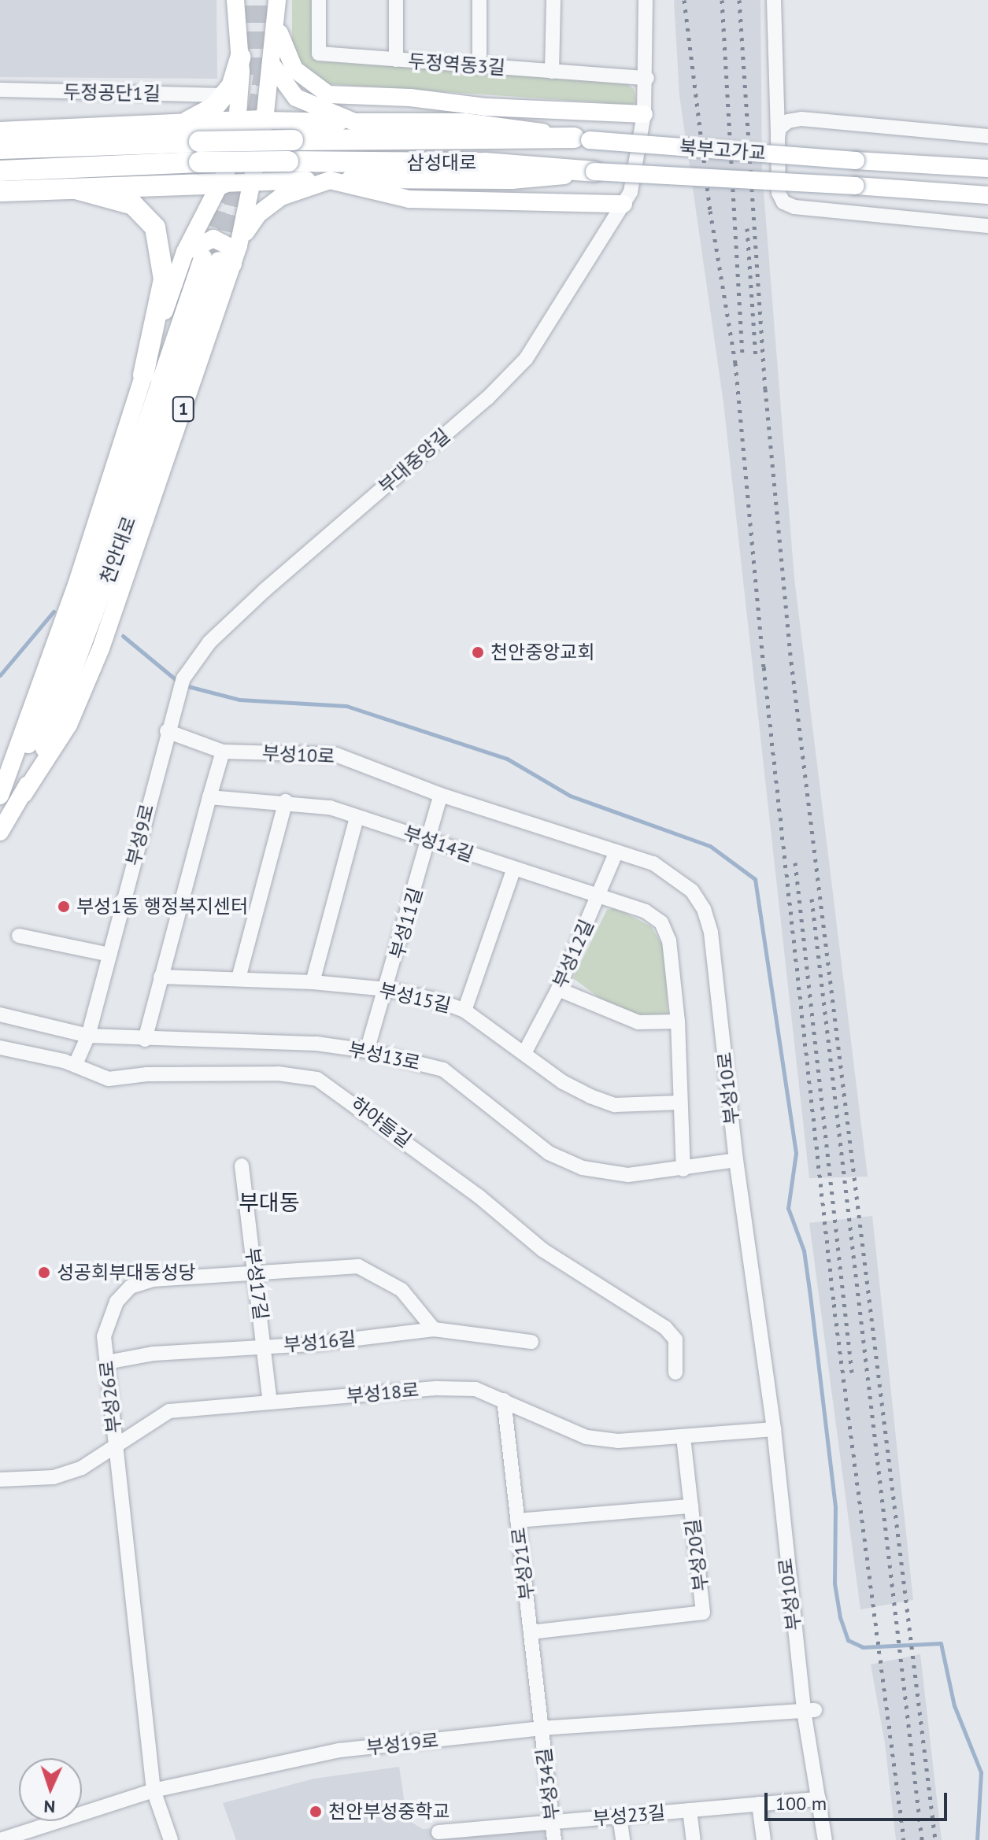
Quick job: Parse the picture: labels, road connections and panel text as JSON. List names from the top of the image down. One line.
{"streets":{"highway":["삼성대로"],"main road":["북부고가교","1","천안대로"],"street":["두정역동3길","두정공단1길","부대중앙길","부성10로","부성9로","부성14길","부성11길","부성12길","부성15길","부성13로","하야들길","부성17길","부성16길","부성18로","부성26로","부성20길","부성21로","부성19로","부성34길","부성23길"]},"crossings":[["북부고가교","삼성대로"],["1","천안대로"],["부대중앙길","부성9로"],["부성10로","부성9로"],["부성10로","부성11길"],["부성10로","부성12길"],["부성10로","부성13로"],["부성10로","부성18로"],["부성10로","부성19로"],["부성10로","부성23길"],["부성9로","부성13로"],["부성9로","하야들길"],["부성14길","부성11길"],["부성14길","부성12길"],["부성14길","부성15길"],["부성14길","부성13로"],["부성11길","부성15길"],["부성11길","부성13로"],["부성12길","부성15길"],["부성17길","부성16길"],["부성17길","부성18로"],["부성17길","부성26로"],["부성16길","부성26로"],["부성18로","부성26로"],["부성18로","부성20길"],["부성18로","부성21로"],["부성26로","부성19로"],["부성20길","부성21로"],["부성21로","부성19로"],["부성21로","부성34길"],["부성19로","부성34길"],["부성34길","부성23길"]],"districts":["부대동"],"places":["천안중앙교회","부성1동 행정복지센터","성공회부대동성당","천안부성중학교"],"scale_bar":"100 m","north":"bottom"}
